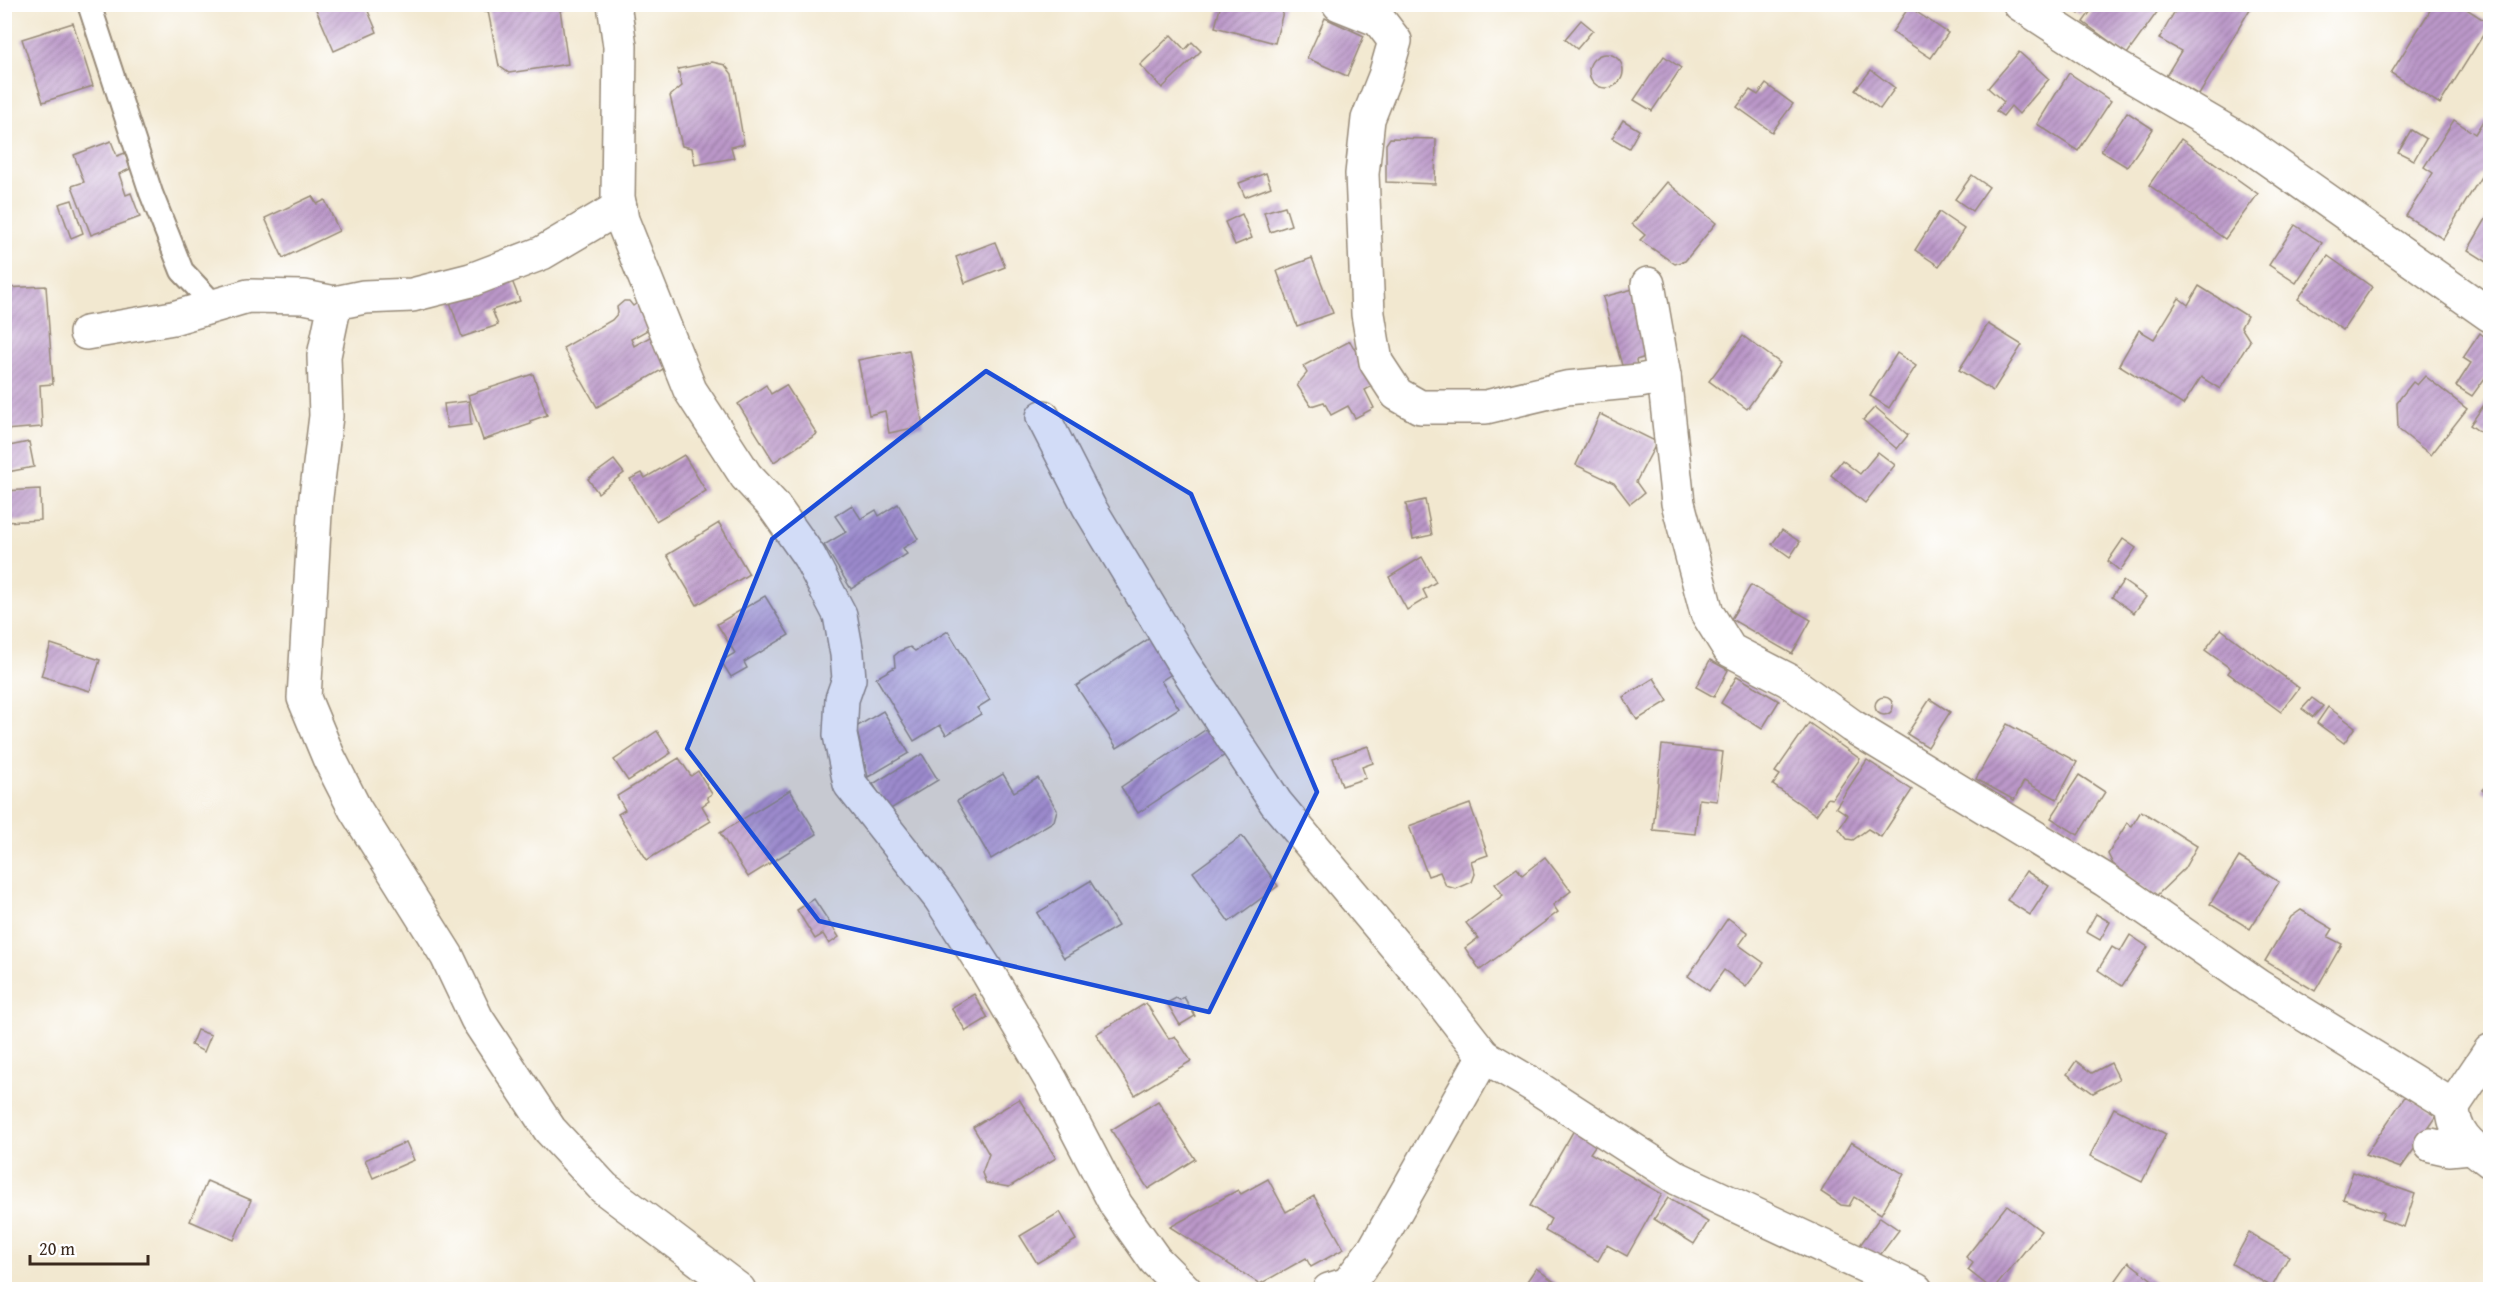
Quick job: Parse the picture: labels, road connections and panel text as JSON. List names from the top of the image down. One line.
{"scale_bar":"20 m"}
